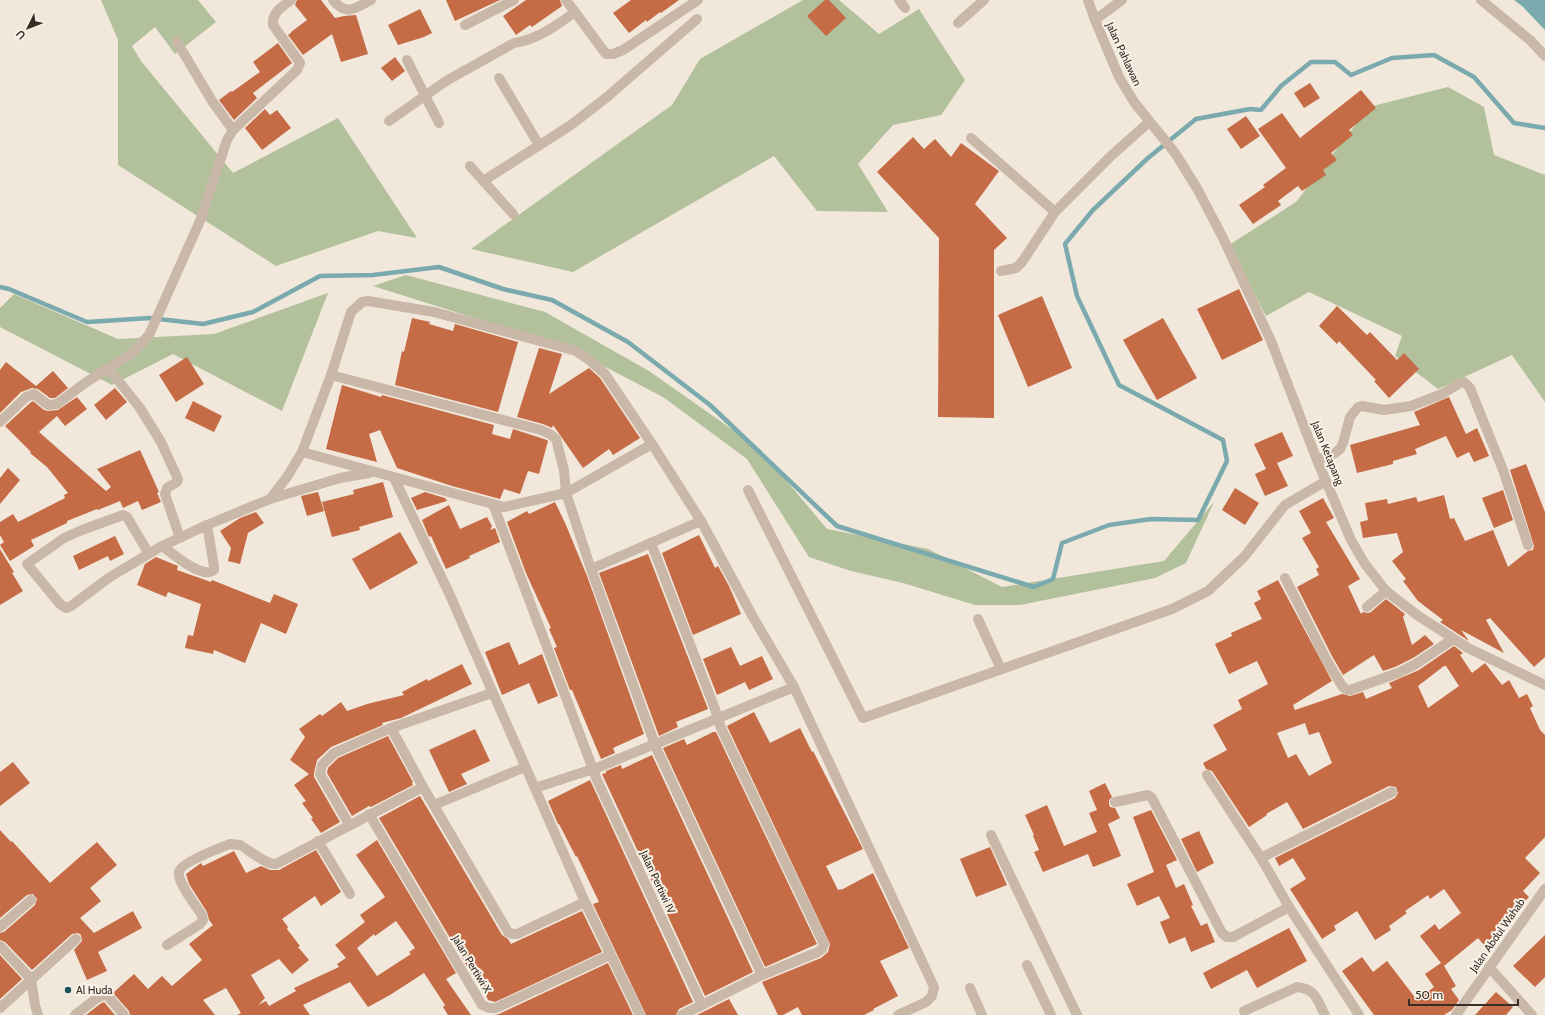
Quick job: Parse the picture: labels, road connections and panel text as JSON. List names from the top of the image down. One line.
{"streets":{"street":["Jalan Pahlawan","Jalan Ketapang","Jalan Pertiwi IV","Jalan Abdul Wahab","Jalan Pertiwi X"]},"crossings":[["Jalan Pahlawan","Jalan Ketapang"]],"places":["Al Huda"],"scale_bar":"50 m","north":"bottom left"}
